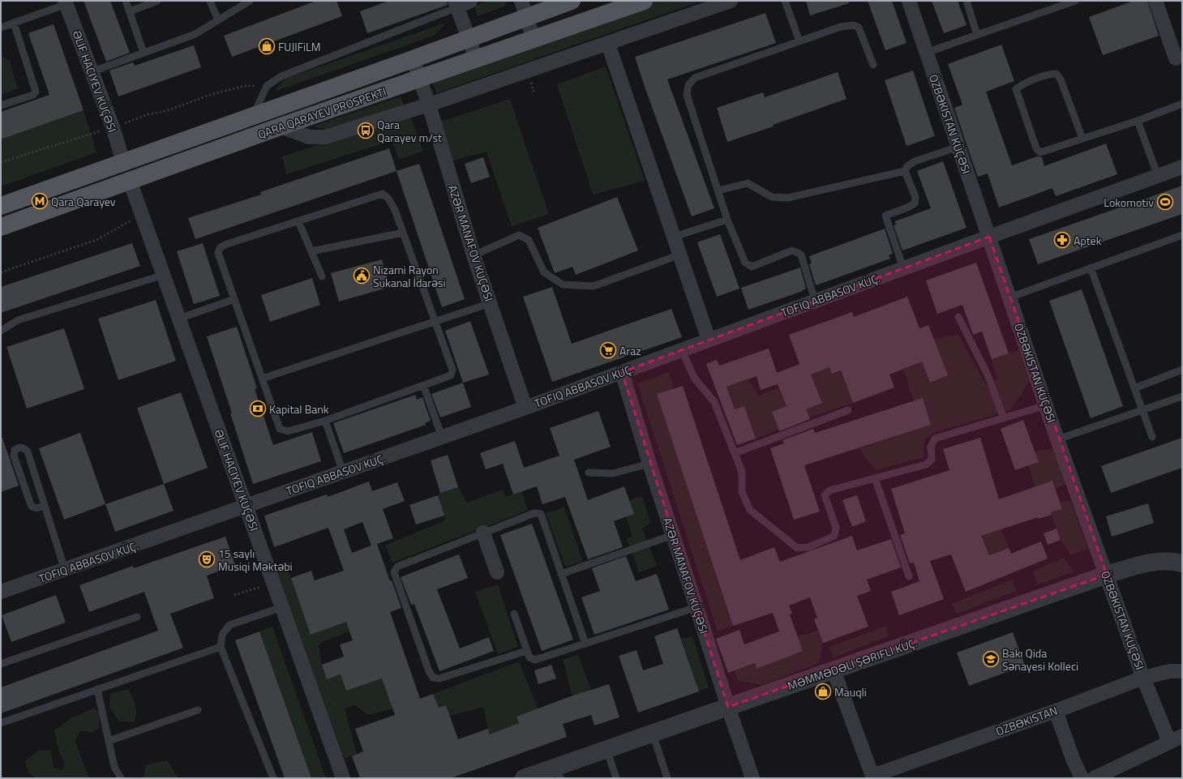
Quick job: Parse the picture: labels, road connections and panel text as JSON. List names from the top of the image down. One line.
{"streets":{"main road":["QARA QARAYEV PROSPEKTI"],"street":["ÖZBƏKISTAN KÜÇƏSI","AZƏR MANAFOV KÜÇƏSI","TOFIQ ABBASOV KÜÇ.","MƏMMƏDƏLI ŞƏRIFLI KÜÇ.","ÖZBƏKISTAN"]},"crossings":[["QARA QARAYEV PROSPEKTI","AZƏR MANAFOV KÜÇƏSI"],["ÖZBƏKISTAN KÜÇƏSI","TOFIQ ABBASOV KÜÇ."],["ÖZBƏKISTAN KÜÇƏSI","MƏMMƏDƏLI ŞƏRIFLI KÜÇ."],["ÖZBƏKISTAN KÜÇƏSI","ÖZBƏKISTAN"],["AZƏR MANAFOV KÜÇƏSI","TOFIQ ABBASOV KÜÇ."],["AZƏR MANAFOV KÜÇƏSI","MƏMMƏDƏLI ŞƏRIFLI KÜÇ."]],"places":{"shop":["FUJIFiLM","Mauqli"],"bus stop":["Qara Qarayev m/st"],"metro station":["Qara Qarayev"],"sports":["Lokomotiv"],"pharmacy":["Aptek"],"public building":["Nizami Rayon Sukanal İdarəsi"],"supermarket":["Araz"],"bank":["Kapital Bank"],"theatre":["15 saylı Musiqi Məktəbi"],"school or university":["Bakı Qida Sənayesi Kolleci"]}}
